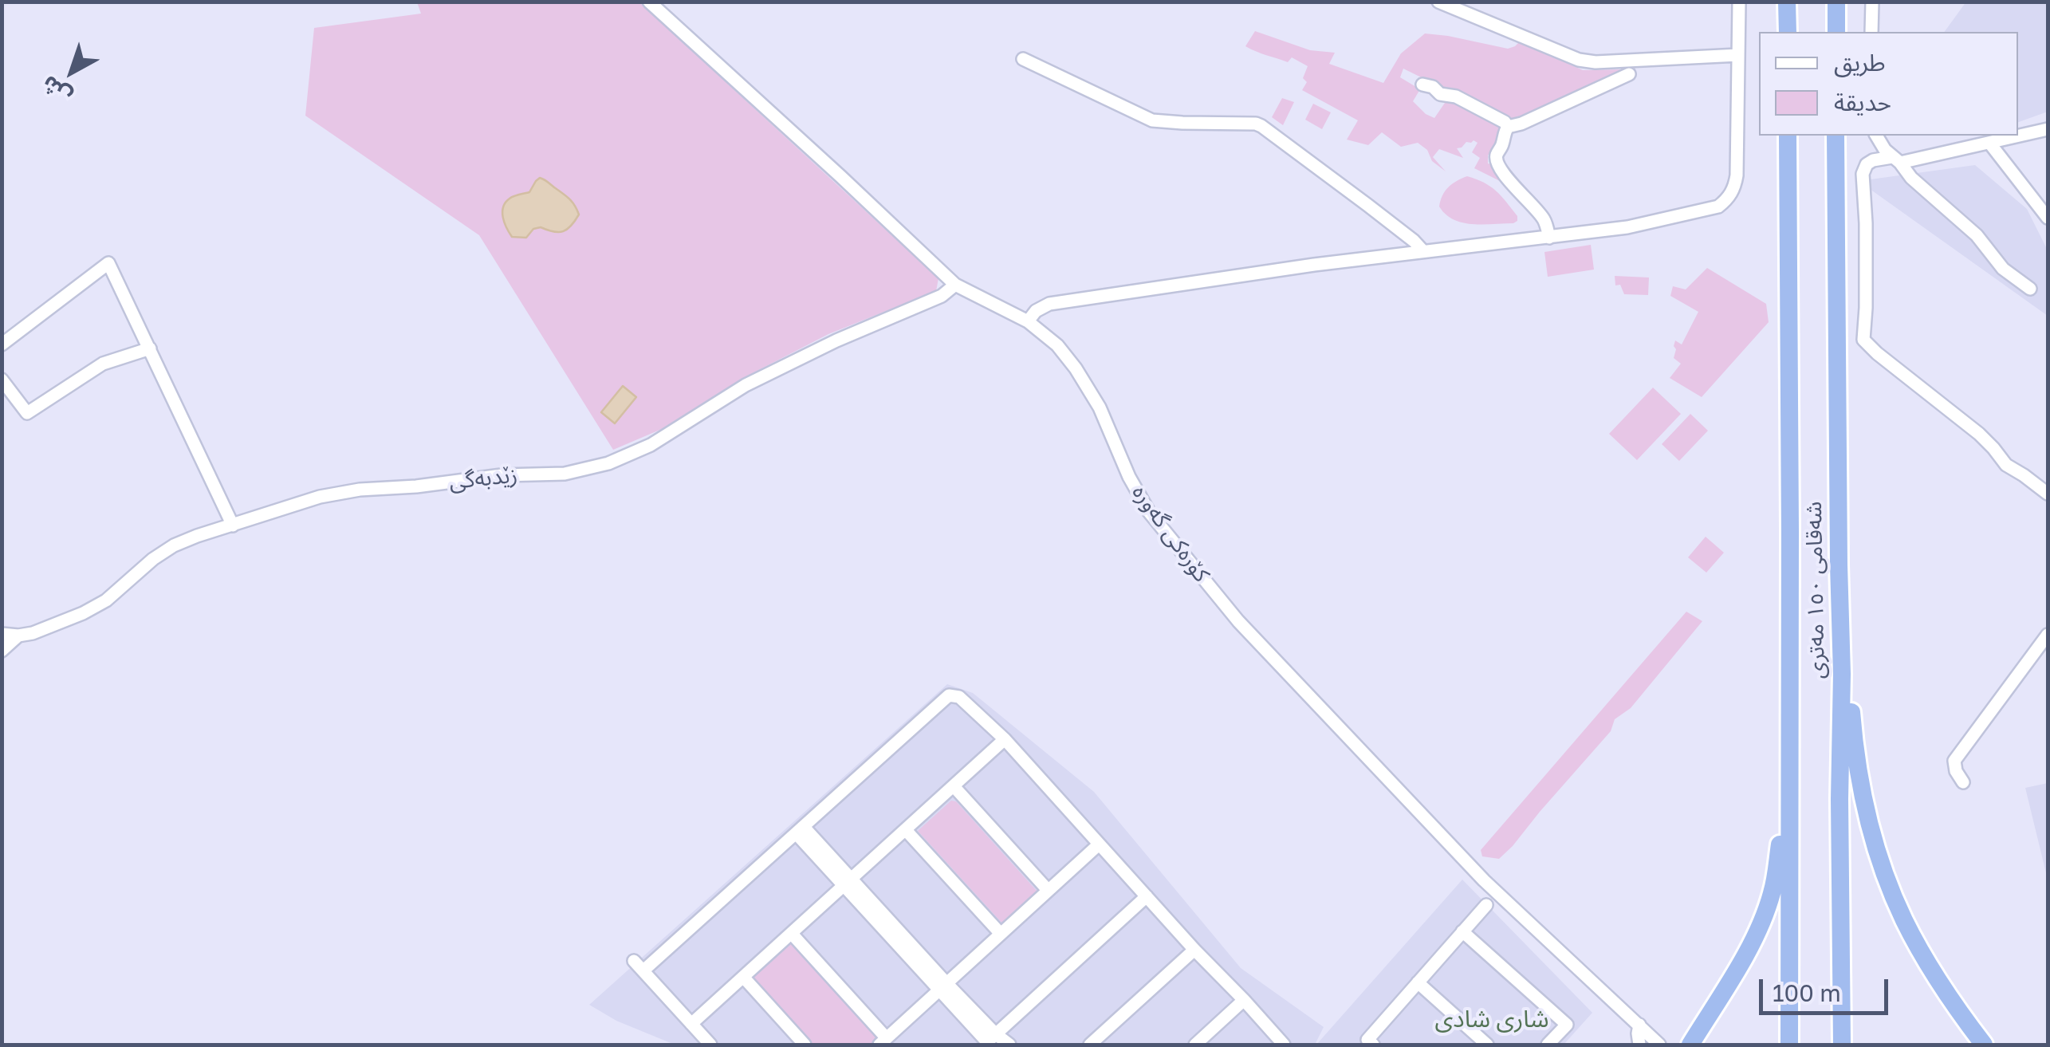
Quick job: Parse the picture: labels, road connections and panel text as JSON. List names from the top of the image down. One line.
{"streets":{"highway":["شەقامی ١٥٠ مەتری"],"street":["زێدبەگی","کۆرەکی گەورە"]},"crossings":[["زێدبەگی","کۆرەکی گەورە"]],"districts":["شاری شادی"],"legend":["طريق","حديقة"],"scale_bar":"100 m","north":"bottom left"}
